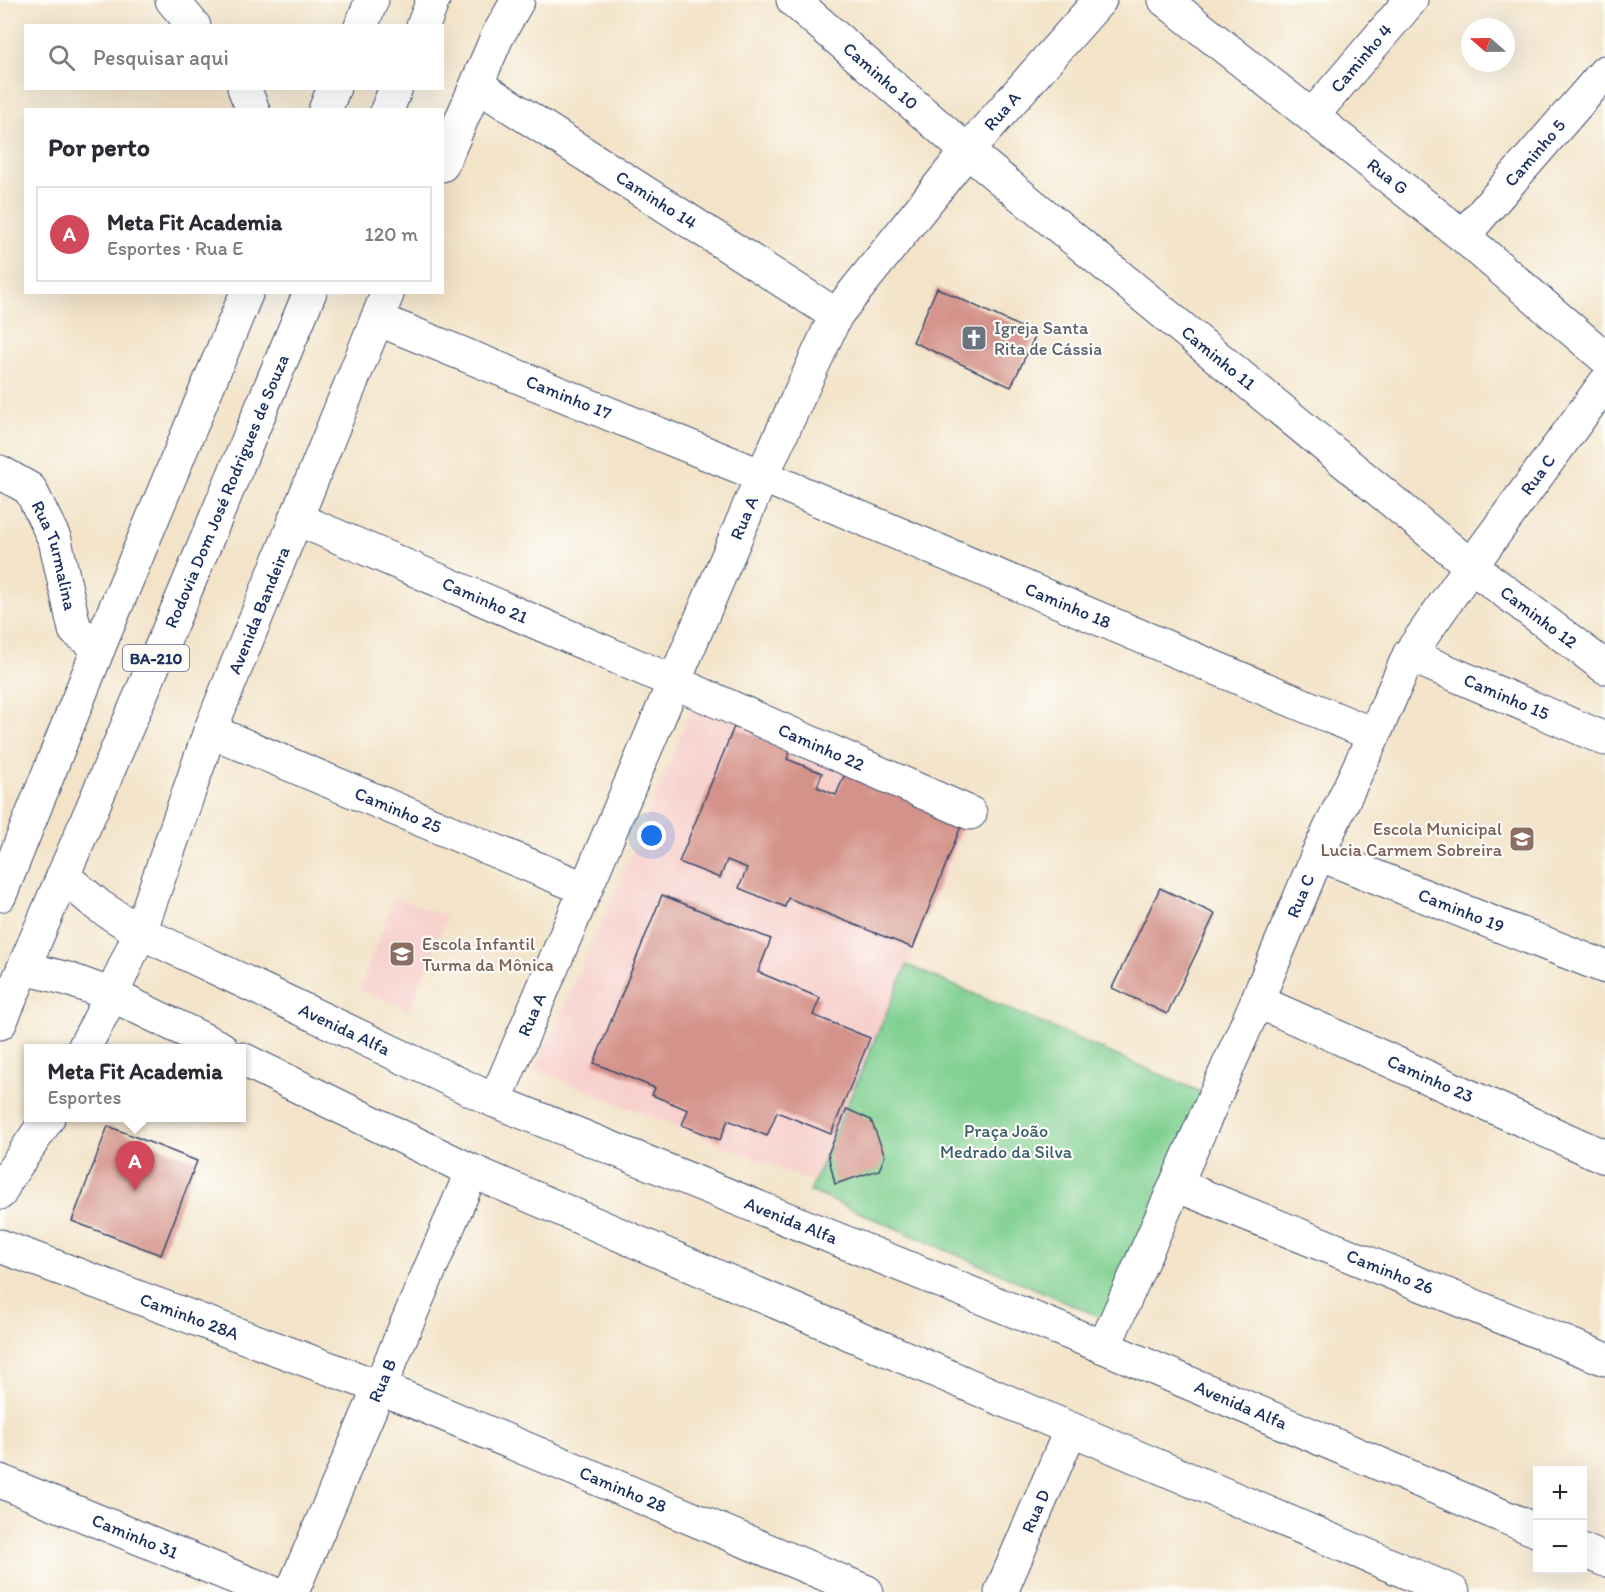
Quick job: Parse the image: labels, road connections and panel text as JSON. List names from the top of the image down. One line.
{"streets":{"street":["Caminho 4","Caminho 10","Rua A","Caminho 5","Rua G","Caminho 14","Caminho 11","Caminho 17","Rua C","Rodovia Dom José Rodrigues de Souza","Rua Turmalina","Caminho 21","Caminho 18","Avenida Bandeira","Caminho 12","BA-210","Caminho 15","Caminho 22","Caminho 25","Caminho 19","Avenida Alfa","Caminho 23","Caminho 26","Caminho 28A","Rua B","Caminho 28","Rua D","Caminho 31"]},"crossings":[["Caminho 4","Rua G"],["Caminho 10","Rua A"],["Caminho 10","Caminho 11"],["Rua A","Caminho 14"],["Rua A","Caminho 11"],["Rua A","Caminho 17"],["Rua A","Caminho 21"],["Rua A","Caminho 18"],["Rua A","Caminho 22"],["Rua A","Caminho 25"],["Rua A","Avenida Alfa"],["Caminho 5","Rua G"],["Caminho 11","Rua C"],["Caminho 11","Caminho 12"],["Caminho 17","Caminho 18"],["Caminho 17","Avenida Bandeira"],["Rua C","Caminho 18"],["Rua C","Caminho 12"],["Rua C","Caminho 15"],["Rua C","Caminho 19"],["Rua C","Avenida Alfa"],["Rua C","Caminho 23"],["Rua C","Caminho 26"],["Rodovia Dom José Rodrigues de Souza","Avenida Alfa"],["Rua Turmalina","BA-210"],["Caminho 21","Avenida Bandeira"],["Caminho 21","Caminho 22"],["Avenida Bandeira","Caminho 25"],["Avenida Bandeira","Avenida Alfa"],["Caminho 28A","Rua B"],["Caminho 28A","Caminho 28"],["Rua B","Caminho 28"]],"parks":["Praça João Medrado da Silva"],"places":{"church":["Igreja Santa Rita de Cássia"],"school or university":["Escola Municipal Lucia Carmem Sobreira","Escola Infantil Turma da Mônica"]},"north":"left","page":{"search":"Pesquisar aqui","heading":"Por perto","list":[{"mark":"A","name":"Meta Fit Academia","note":"Esportes · Rua E","value":"120 m"}],"popup":["Meta Fit Academia","Esportes"],"pins":"A","map_buttons":["+","−"]}}
